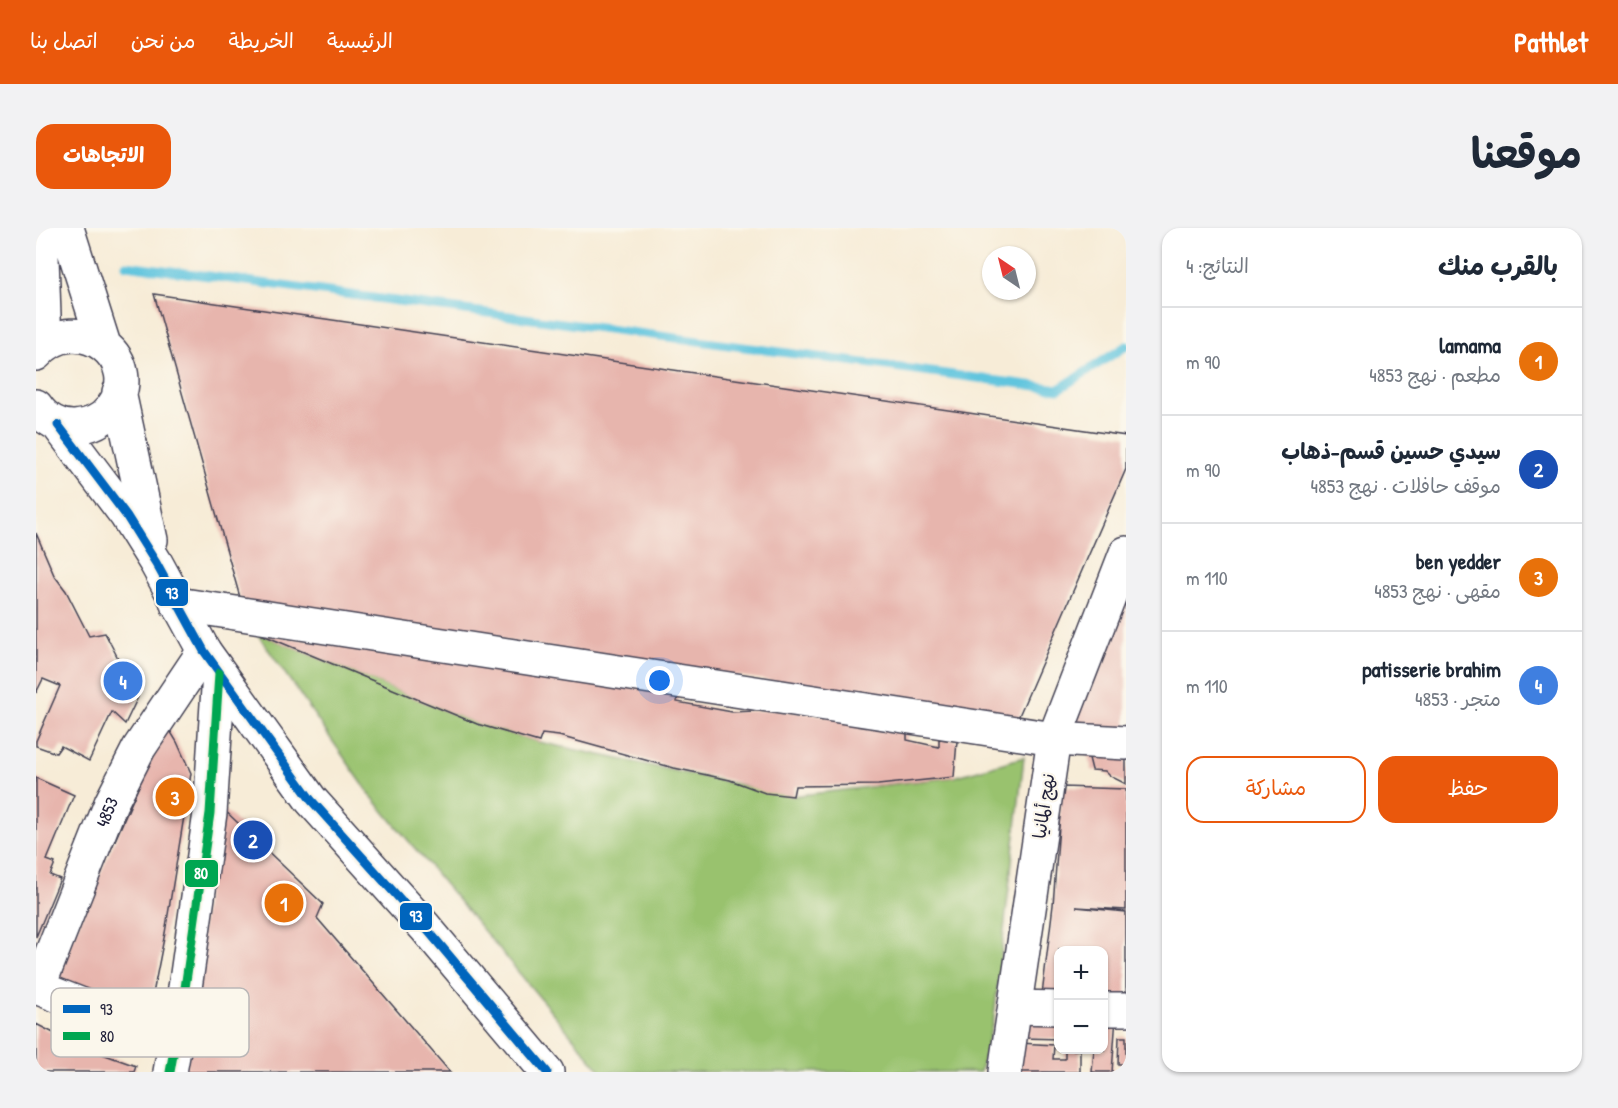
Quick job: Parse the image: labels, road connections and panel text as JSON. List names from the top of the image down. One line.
{"streets":{"street":["نهج ألمانيا","4853"]},"lines":["transit line 93","transit line 80"],"legend":["93","80"],"north":"top left","page":{"header":"Pathlet","nav":["الرئيسية","الخريطة","من نحن","اتصل بنا"],"title":"موقعنا","buttons":["الاتجاهات",["حفظ","مشاركة"]],"heading":["بالقرب منك","النتائج: 4"],"list":[{"mark":"1","name":"lamama","note":"مطعم · نهج 4853","value":"90 m"},{"mark":"2","name":"سيدي حسين قسم-ذهاب","note":"موقف حافلات · نهج 4853","value":"90 m"},{"mark":"3","name":"ben yedder","note":"مقهى · نهج 4853","value":"110 m"},{"mark":"4","name":"patisserie brahim","note":"متجر · 4853","value":"110 m"}],"pins":["4","3","2","1"],"map_buttons":["+","−"]}}
